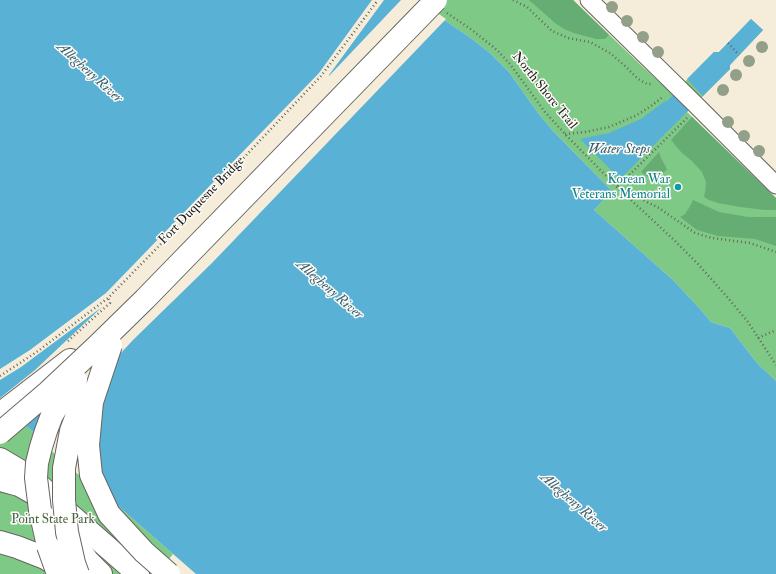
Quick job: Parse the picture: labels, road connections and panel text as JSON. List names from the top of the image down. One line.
{"streets":{"path":["North Shore Trail","Fort Duquesne Bridge"]},"water":["Allegheny River","Water Steps"],"parks":["Point State Park"],"places":["Korean War Veterans Memorial"]}
